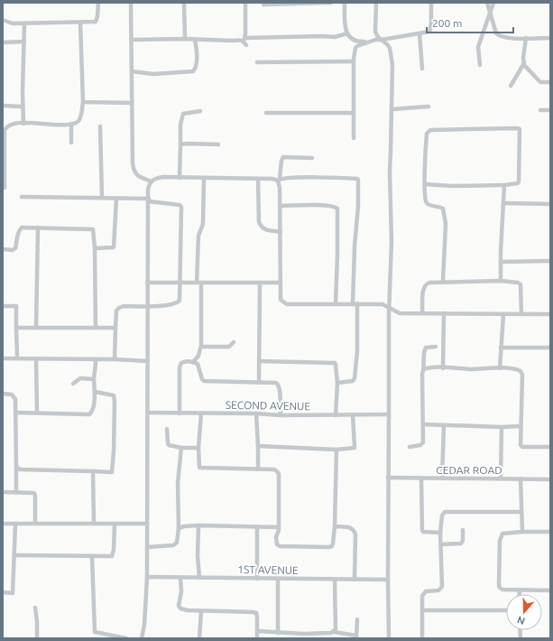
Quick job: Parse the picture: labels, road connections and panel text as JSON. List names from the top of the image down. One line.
{"streets":{"street":["SECOND AVENUE","CEDAR ROAD","1ST AVENUE"]},"scale_bar":"200 m","north":"bottom"}
